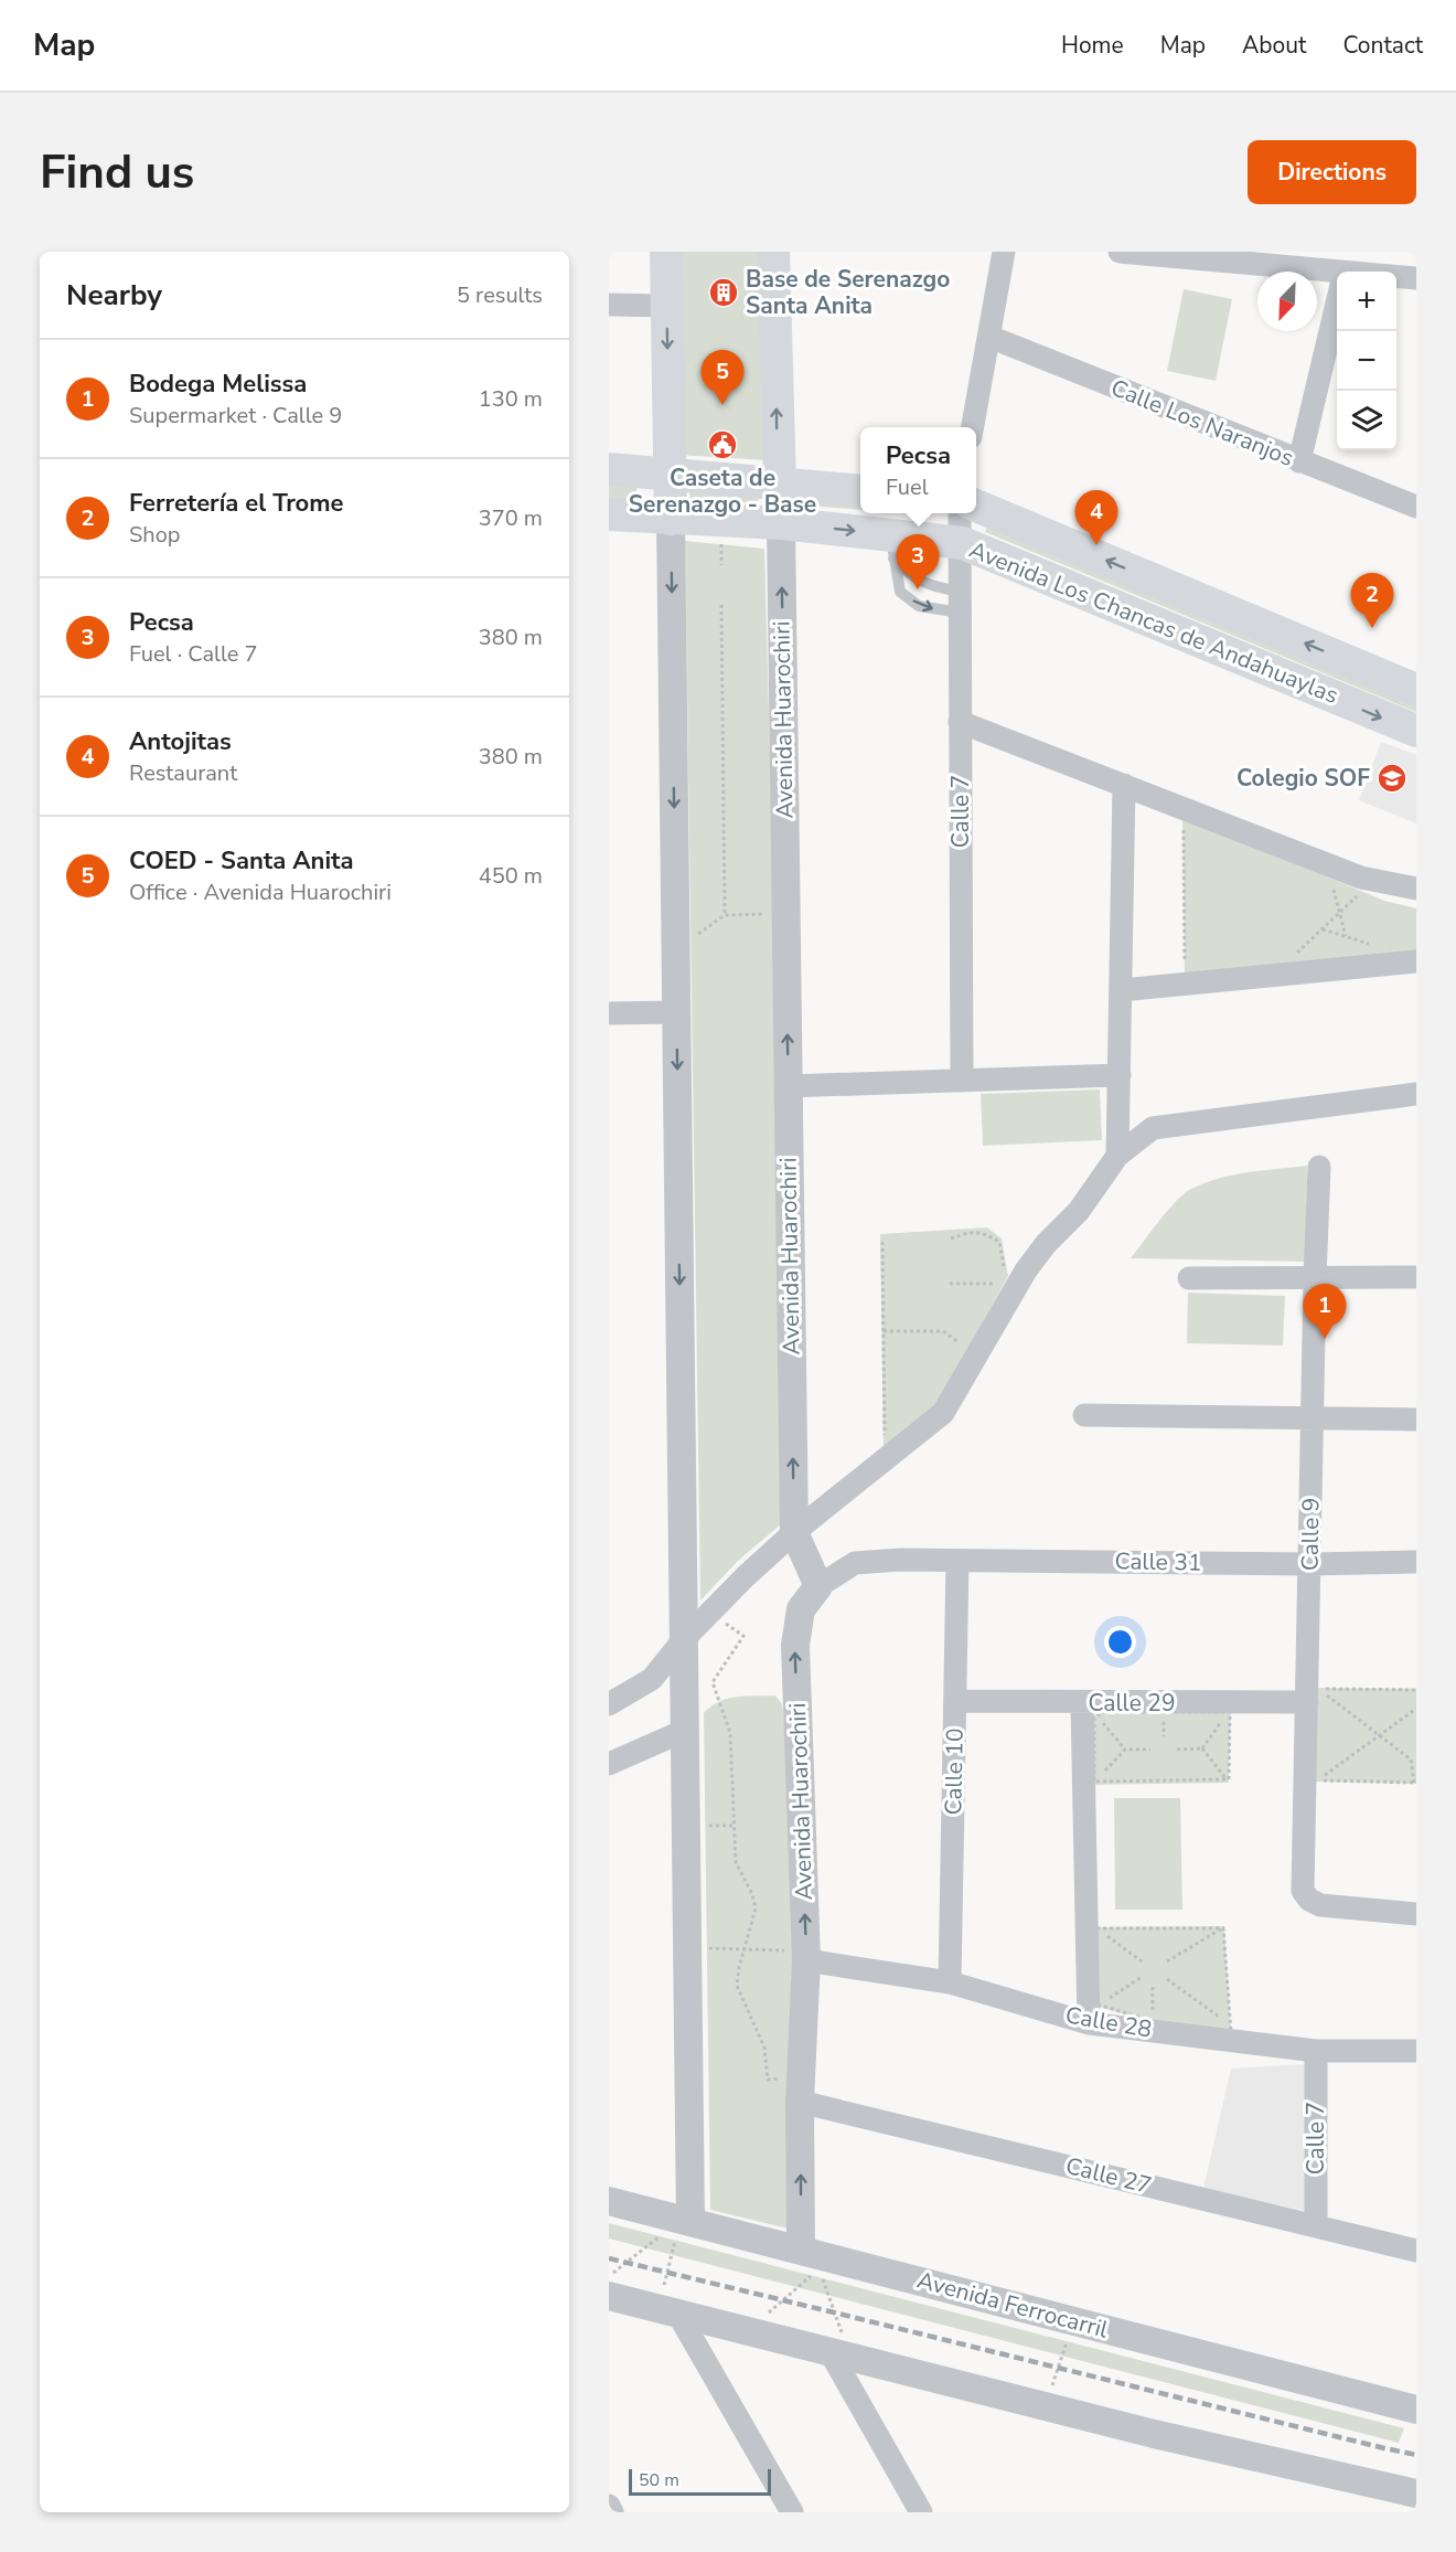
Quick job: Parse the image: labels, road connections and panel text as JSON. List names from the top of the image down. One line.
{"streets":{"main road":["Avenida Los Chancas de Andahuaylas","Avenida Huarochiri"],"street":["Calle Los Naranjos","Calle 7","Calle 9","Calle 31","Calle 29","Calle 10","Calle 28","Calle 27","Avenida Ferrocarril"]},"crossings":[["Avenida Los Chancas de Andahuaylas","Avenida Huarochiri"],["Avenida Los Chancas de Andahuaylas","Calle 7"],["Avenida Huarochiri","Calle 31"],["Avenida Huarochiri","Calle 28"],["Avenida Huarochiri","Calle 27"],["Avenida Huarochiri","Avenida Ferrocarril"],["Calle 7","Calle 28"],["Calle 7","Calle 27"],["Calle 9","Calle 31"],["Calle 9","Calle 29"],["Calle 31","Calle 10"],["Calle 29","Calle 10"],["Calle 10","Calle 28"]],"one_way":["Avenida Huarochiri"],"places":{"building":["Base de Serenazgo Santa Anita"],"public building":["Caseta de Serenazgo - Base"],"school or university":["Colegio SOF"]},"scale_bar":"50 m","north":"bottom left","page":{"header":"Map","nav":["Home","Map","About","Contact"],"buttons":"Directions","title":"Find us","heading":["Nearby","5 results"],"map_buttons":["+","−"],"list":[{"mark":"1","name":"Bodega Melissa","note":"Supermarket · Calle 9","value":"130 m"},{"mark":"2","name":"Ferretería el Trome","note":"Shop","value":"370 m"},{"mark":"3","name":"Pecsa","note":"Fuel · Calle 7","value":"380 m"},{"mark":"4","name":"Antojitas","note":"Restaurant","value":"380 m"},{"mark":"5","name":"COED - Santa Anita","note":"Office · Avenida Huarochiri","value":"450 m"}],"pins":["5","4","3","2","1"],"popup":["Pecsa","Fuel"],"scale":"50 m"}}
